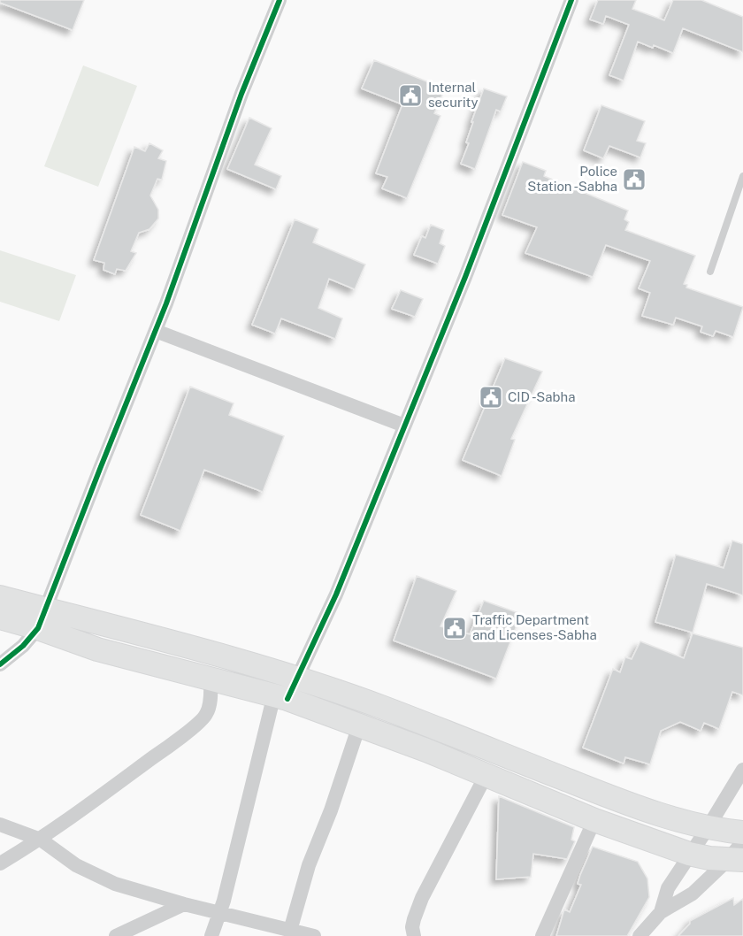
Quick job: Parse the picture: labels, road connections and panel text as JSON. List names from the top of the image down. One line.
{"places":{"public building":["Internal security","Police Station -Sabha","CID -Sabha","Traffic Department and Licenses-Sabha"]}}
